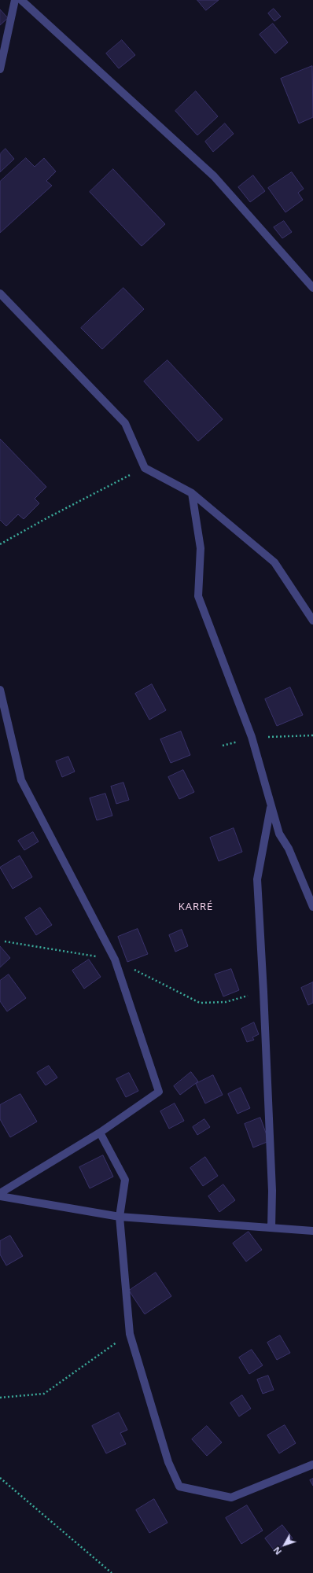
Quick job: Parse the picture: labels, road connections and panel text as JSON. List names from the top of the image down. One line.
{"districts":["KARRÉ"],"north":"bottom left"}
